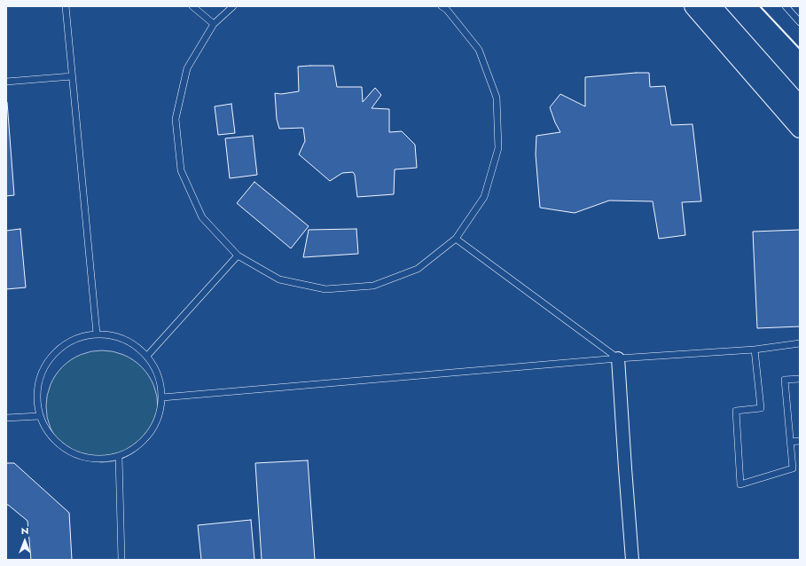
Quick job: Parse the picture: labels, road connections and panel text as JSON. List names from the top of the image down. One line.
{"north":"top"}
